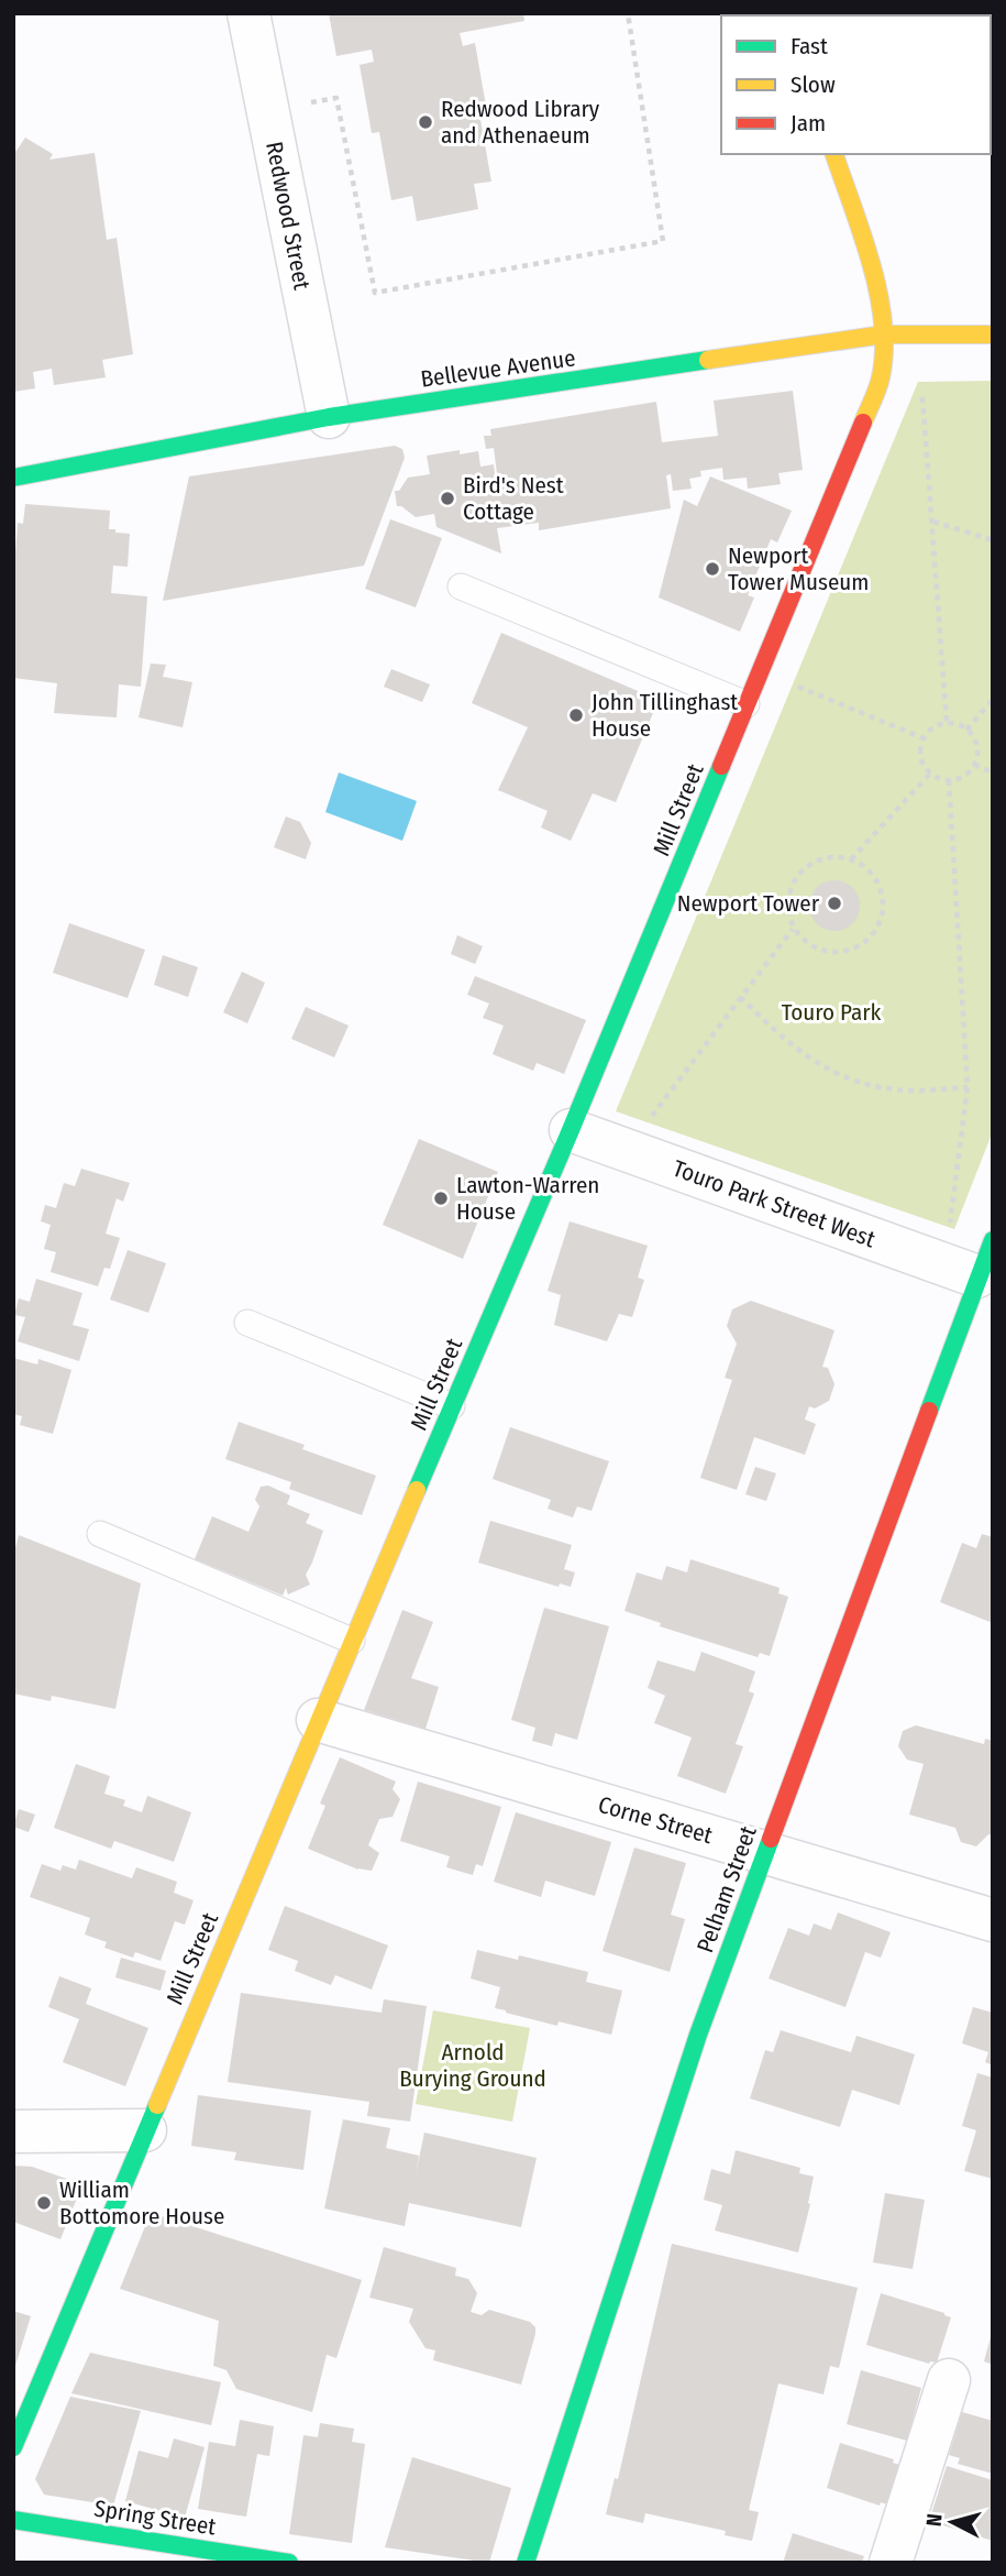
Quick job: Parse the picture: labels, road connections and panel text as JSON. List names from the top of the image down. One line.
{"streets":{"street":["Redwood Street","Bellevue Avenue","Mill Street","Touro Park Street West","Corne Street","Pelham Street","Spring Street"]},"crossings":[["Redwood Street","Bellevue Avenue"],["Bellevue Avenue","Mill Street"],["Mill Street","Touro Park Street West"],["Mill Street","Corne Street"],["Touro Park Street West","Pelham Street"],["Corne Street","Pelham Street"]],"parks":["Touro Park","Arnold Burying Ground"],"places":["Redwood Library and Athenaeum","Bird's Nest Cottage","Newport Tower Museum","John Tillinghast House","Newport Tower","Lawton-Warren House","William Bottomore House"],"legend":["Fast","Slow","Jam"],"north":"left"}
